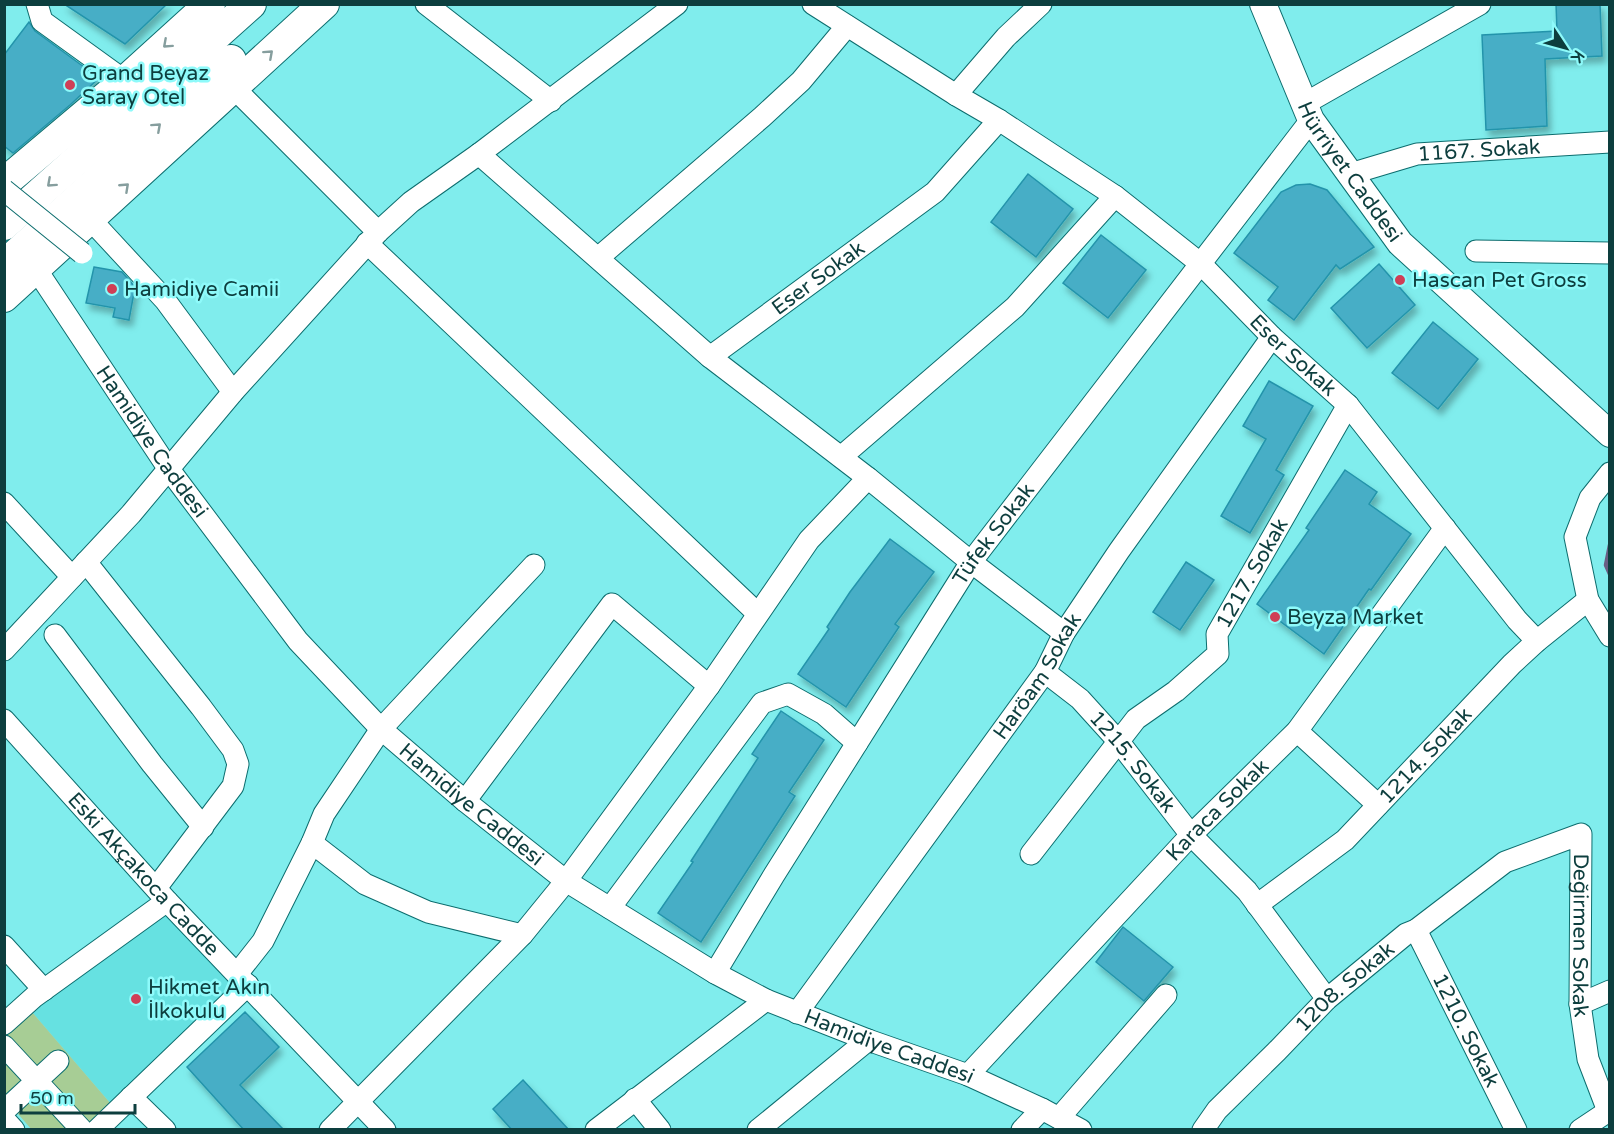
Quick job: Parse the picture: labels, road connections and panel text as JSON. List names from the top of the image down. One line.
{"streets":{"main road":["Hürriyet Caddesi"],"street":["1167. Sokak","Eser Sokak","Hamidiye Caddesi","Tüfek Sokak","1217. Sokak","Haröam Sokak","1214. Sokak","1215. Sokak","Karaca Sokak","Eski Akçakoca Cadde","Değirmen Sokak","1208. Sokak","1210. Sokak"]},"crossings":[["1167. Sokak","Hürriyet Caddesi"],["Hürriyet Caddesi","Tüfek Sokak"],["Eser Sokak","Tüfek Sokak"],["Eser Sokak","1217. Sokak"],["Eser Sokak","Haröam Sokak"],["Eser Sokak","1214. Sokak"],["Eser Sokak","Karaca Sokak"],["Hamidiye Caddesi","Tüfek Sokak"],["Hamidiye Caddesi","Haröam Sokak"],["Hamidiye Caddesi","Karaca Sokak"],["1217. Sokak","1215. Sokak"],["Haröam Sokak","1215. Sokak"],["1214. Sokak","1215. Sokak"],["1215. Sokak","Karaca Sokak"],["1215. Sokak","1208. Sokak"],["Değirmen Sokak","1208. Sokak"],["1208. Sokak","1210. Sokak"]],"places":["Grand Beyaz Saray Otel","Hascan Pet Gross","Hamidiye Camii","Beyza Market","Hikmet Akın İlkokulu"],"scale_bar":"50 m","north":"bottom right"}
